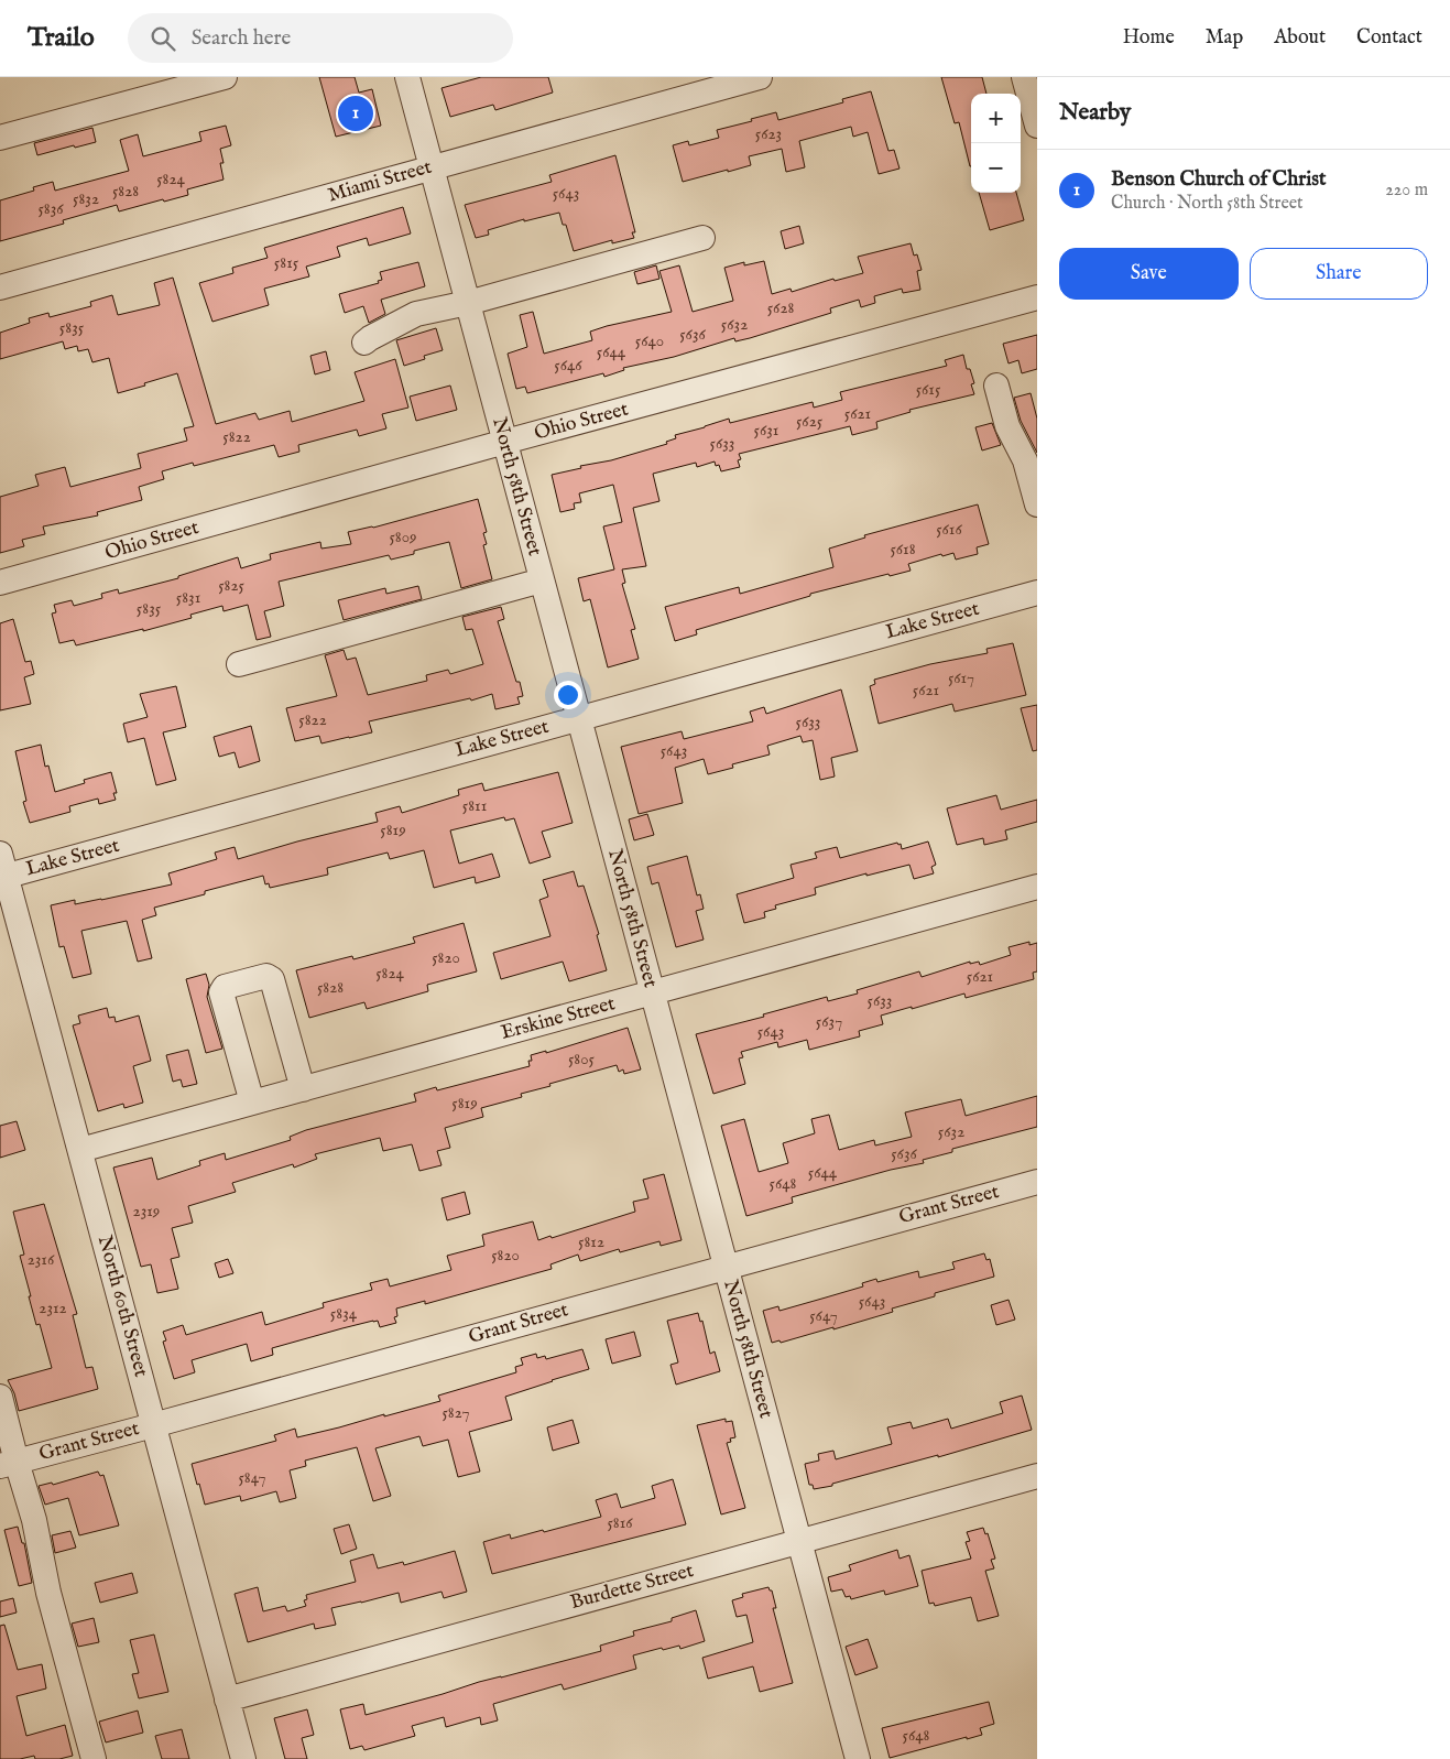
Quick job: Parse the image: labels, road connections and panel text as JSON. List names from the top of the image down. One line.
{"streets":{"street":["Miami Street","Ohio Street","North 58th Street","Lake Street","Erskine Street","Grant Street","North 60th Street","Burdette Street"]},"crossings":[["Miami Street","North 58th Street"],["Ohio Street","North 58th Street"],["North 58th Street","Lake Street"],["North 58th Street","Erskine Street"],["North 58th Street","Grant Street"],["North 58th Street","Burdette Street"],["Lake Street","North 60th Street"],["Erskine Street","North 60th Street"],["Grant Street","North 60th Street"],["North 60th Street","Burdette Street"]],"house_numbers":["5623","5824","5828","5643","5832","5836","5815","5628","5632","5835","5636","5640","5644","5646","5615","5621","5625","5631","5822","5633","5616","5809","5618","5825","5831","5835","5617","5621","5822","5633","5643","5811","5819","5820","5824","5621","5828","5633","5637","5643","5805","5819","5632","5636","5644","5648","2319","5812","5820","2316","5643","2312","5834","5647","5827","5847","5816","5648"],"page":{"header":"Trailo","search":"Search here","nav":["Home","Map","About","Contact"],"heading":"Nearby","map_buttons":["+","−"],"pins":"1","list":[{"mark":"1","name":"Benson Church of Christ","note":"Church · North 58th Street","value":"220 m"}],"buttons":["Save","Share"]}}
